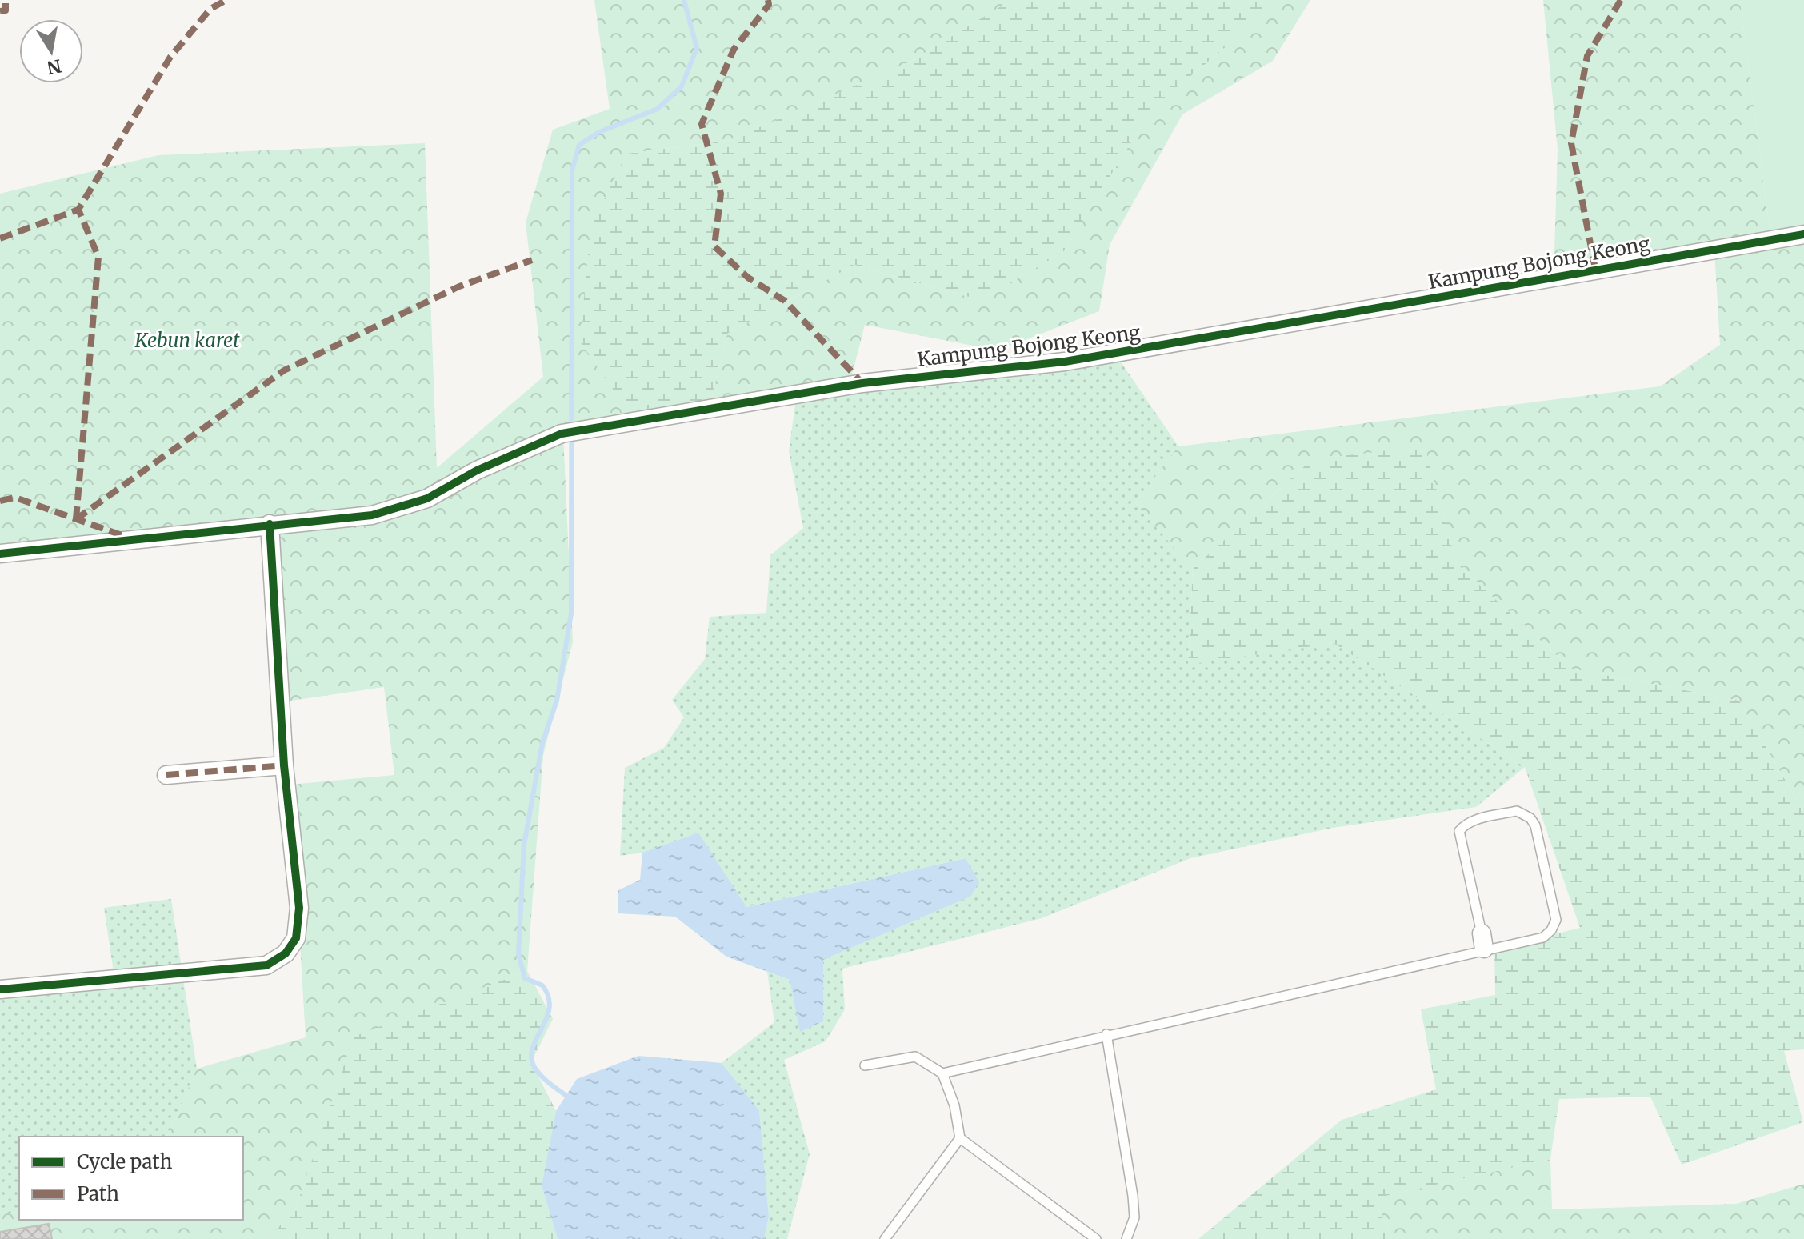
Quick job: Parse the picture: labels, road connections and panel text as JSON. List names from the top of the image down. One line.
{"streets":{"street":["Kampung Bojong Keong"]},"parks":["Kebun karet"],"legend":["Cycle path","Path"],"north":"bottom"}
